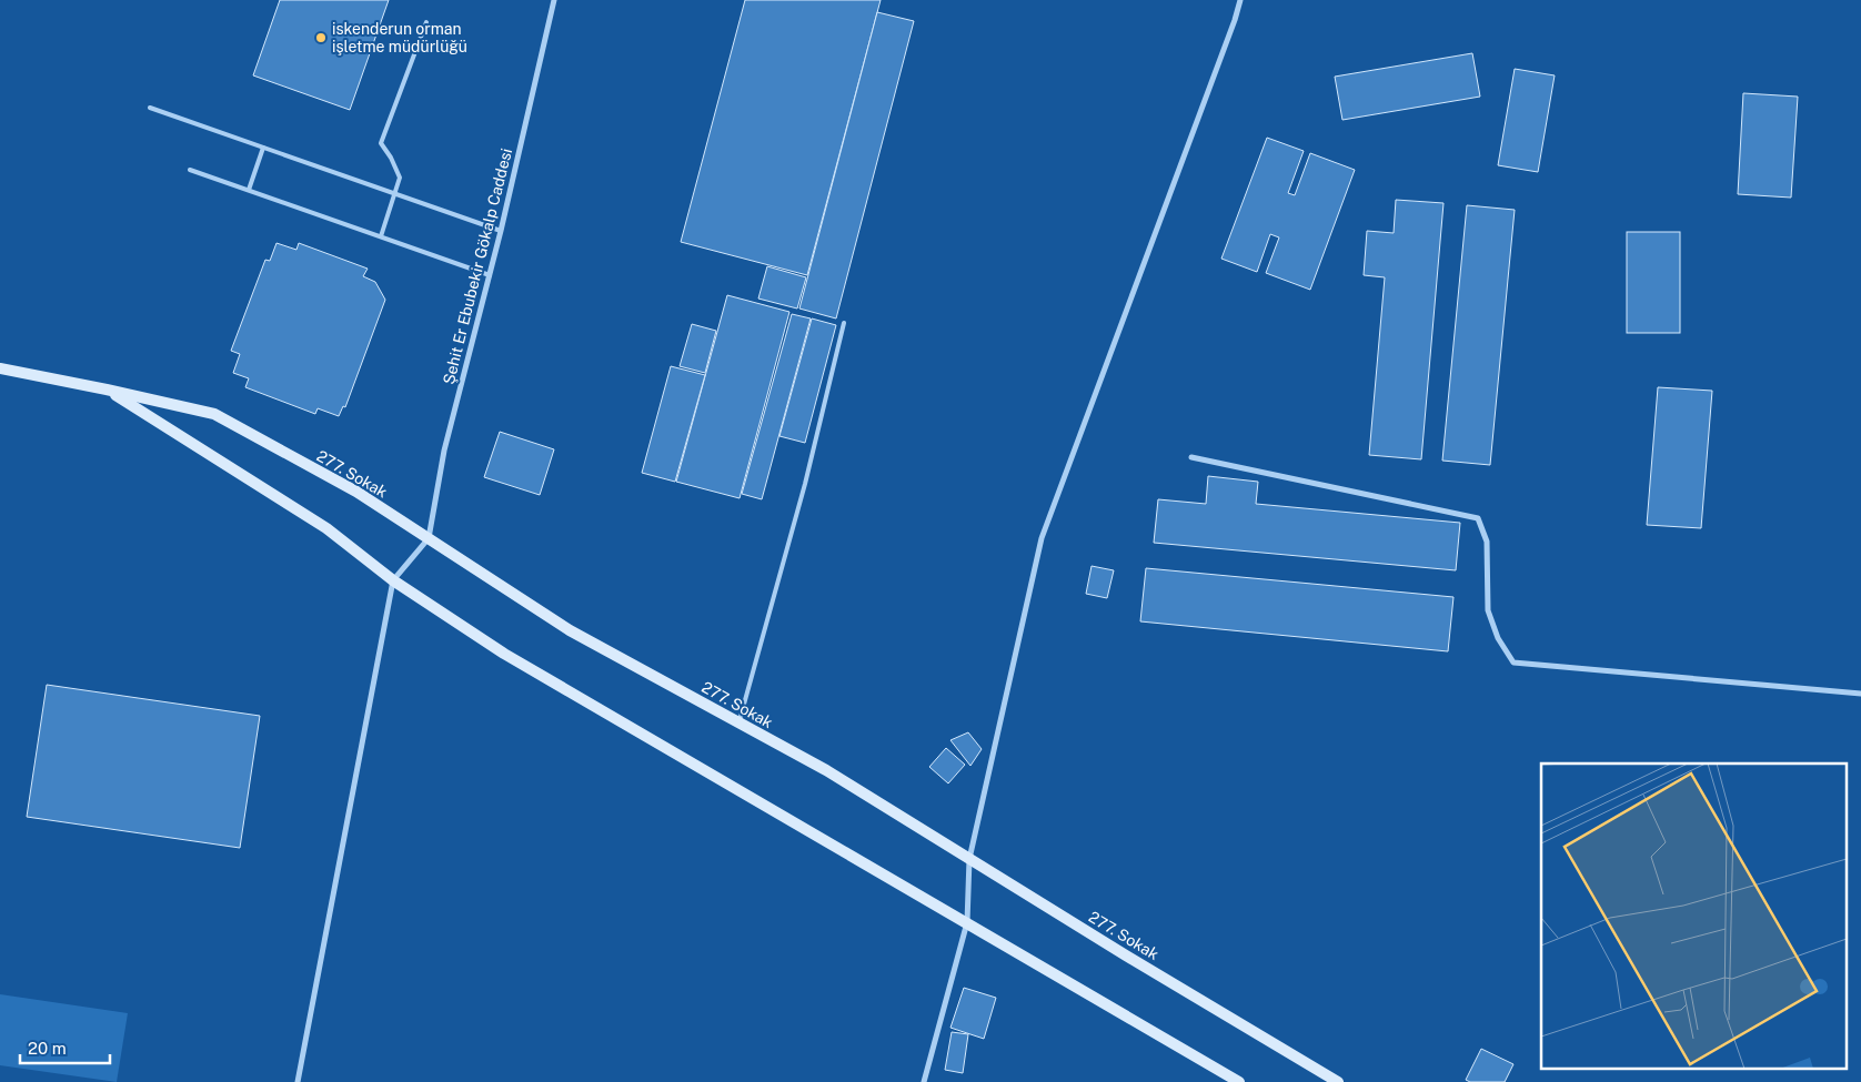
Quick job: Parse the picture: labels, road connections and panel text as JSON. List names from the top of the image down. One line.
{"streets":{"street":["Şehit Er Ebubekir Gökalp Caddesi","277. Sokak"]},"crossings":[["Şehit Er Ebubekir Gökalp Caddesi","277. Sokak"]],"places":["iskenderun orman işletme müdürlüğü"],"scale_bar":"20 m"}
